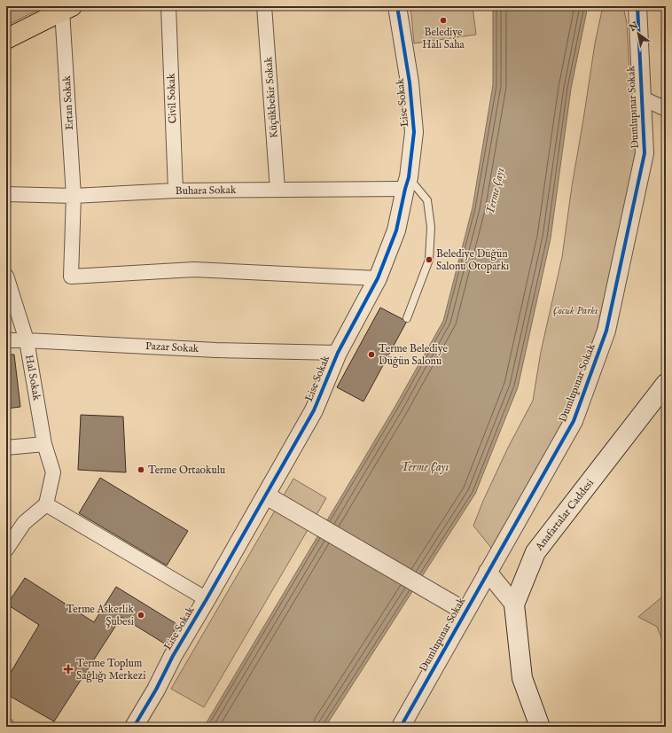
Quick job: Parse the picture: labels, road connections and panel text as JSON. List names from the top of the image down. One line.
{"streets":{"main road":["Anafartalar Caddesi"],"street":["Küçükbekir Sokak","Civil Sokak","Ertan Sokak","Lise Sokak","Dumlupınar Sokak","Buhara Sokak","Pazar Sokak","Hal Sokak"]},"crossings":[["Küçükbekir Sokak","Buhara Sokak"],["Civil Sokak","Buhara Sokak"],["Ertan Sokak","Lise Sokak"],["Ertan Sokak","Buhara Sokak"],["Lise Sokak","Buhara Sokak"],["Lise Sokak","Pazar Sokak"],["Pazar Sokak","Hal Sokak"]],"water":["Terme Çayı"],"parks":["Çocuk Parkı"],"places":{"other":["Belediye Halı Saha","Belediye Düğün Salonu Otoparkı","Terme Belediye Düğün Salonu","Terme Ortaokulu","Terme Askerlik Şubesi"],"health":["Terme Toplum Sağlığı Merkezi"]},"north":"top left"}
